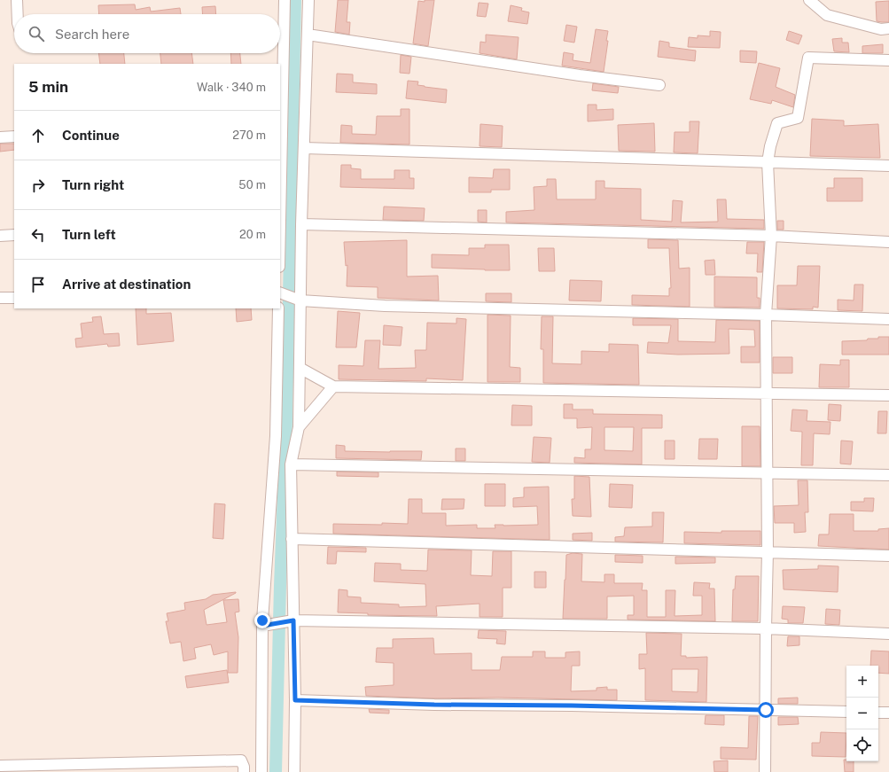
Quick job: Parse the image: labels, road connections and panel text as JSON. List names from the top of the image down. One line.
{"page":{"search":"Search here","heading":["5 min","Walk · 340 m"],"list":[["Continue","270 m"],["Turn right","50 m"],["Turn left","20 m"],"Arrive at destination"],"map_buttons":["+","−"]}}
